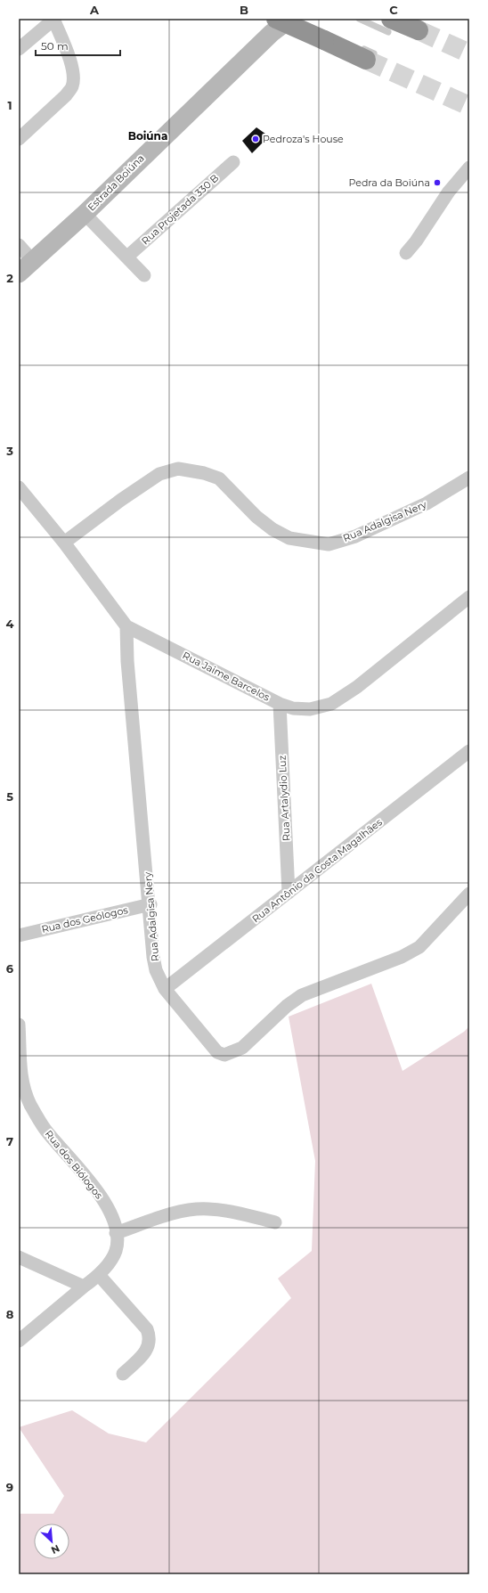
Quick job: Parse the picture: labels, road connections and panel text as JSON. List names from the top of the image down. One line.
{"streets":{"street":["Estrada Boiúna","Rua Projetada 330 B","Rua Adalgisa Nery","Rua Jaime Barcelos","Rua Artalydio Luz","Rua Antônio da Costa Magalhães","Rua dos Geólogos","Rua dos Biólogos"]},"crossings":[["Rua Adalgisa Nery","Rua Jaime Barcelos"],["Rua Adalgisa Nery","Rua Antônio da Costa Magalhães"],["Rua Adalgisa Nery","Rua dos Geólogos"],["Rua Jaime Barcelos","Rua Artalydio Luz"],["Rua Artalydio Luz","Rua Antônio da Costa Magalhães"]],"districts":["Boiúna"],"places":["Pedroza's House","Pedra da Boiúna"],"scale_bar":"50 m","north":"bottom right","grid":{"columns":["A","B","C"],"rows":["1","2","3","4","5","6","7","8","9"]}}
